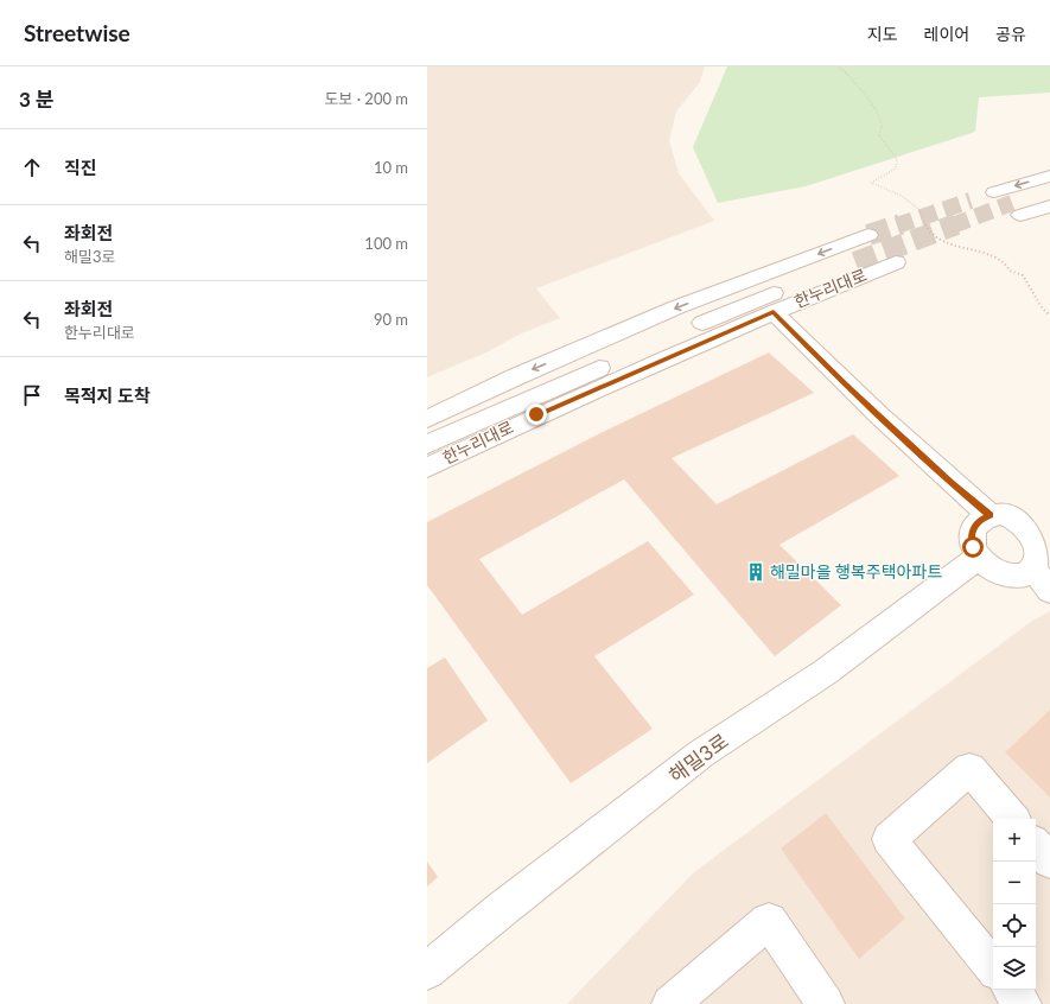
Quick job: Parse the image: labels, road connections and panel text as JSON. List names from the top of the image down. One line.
{"streets":{"street":["한누리대로","해밀3로"]},"places":{"building":["해밀마을 행복주택아파트"]},"page":{"header":"Streetwise","nav":["지도","레이어","공유"],"heading":["3 분","도보 · 200 m"],"list":[["직진","10 m"],["좌회전","해밀3로","100 m"],["좌회전","한누리대로","90 m"],"목적지 도착"],"map_buttons":["+","−"]}}
